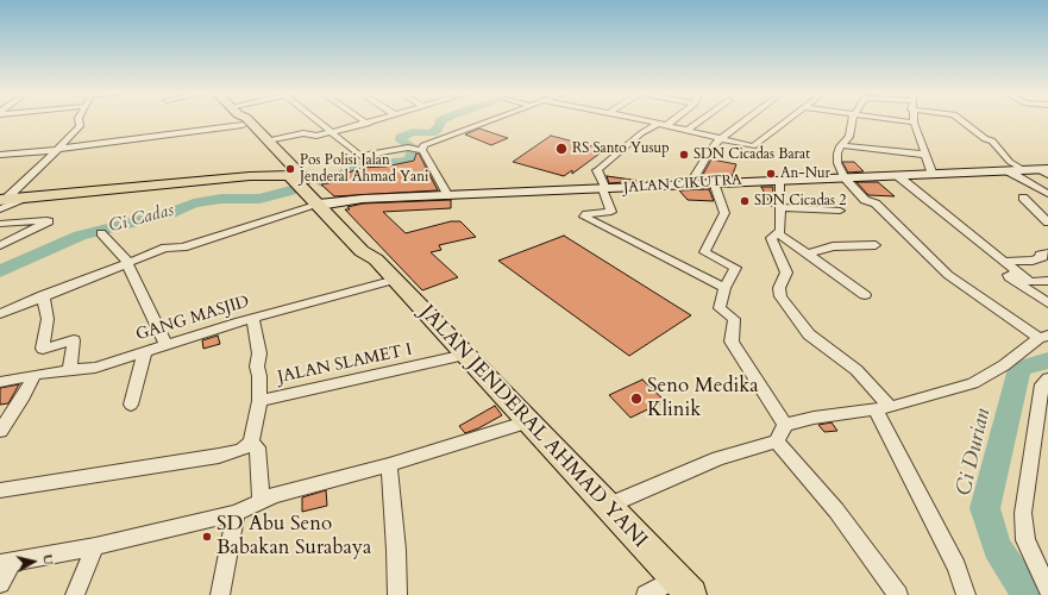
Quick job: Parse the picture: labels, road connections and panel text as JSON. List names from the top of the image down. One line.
{"streets":{"main road":["JALAN CIKUTRA","JALAN JENDERAL AHMAD YANI"],"street":["GANG MASJID","JALAN SLAMET I"]},"crossings":[["JALAN CIKUTRA","JALAN JENDERAL AHMAD YANI"],["GANG MASJID","JALAN JENDERAL AHMAD YANI"],["JALAN SLAMET I","JALAN JENDERAL AHMAD YANI"]],"water":["Ci Cadas","Ci Durian"],"places":["RS Santo Yusup","SDN Cicadas Barat","Pos Polisi Jalan Jenderal Ahmad Yani","An-Nur","SDN Cicadas 2","Seno Medika Klinik","SD Abu Seno Babakan Surabaya"],"north":"right"}
